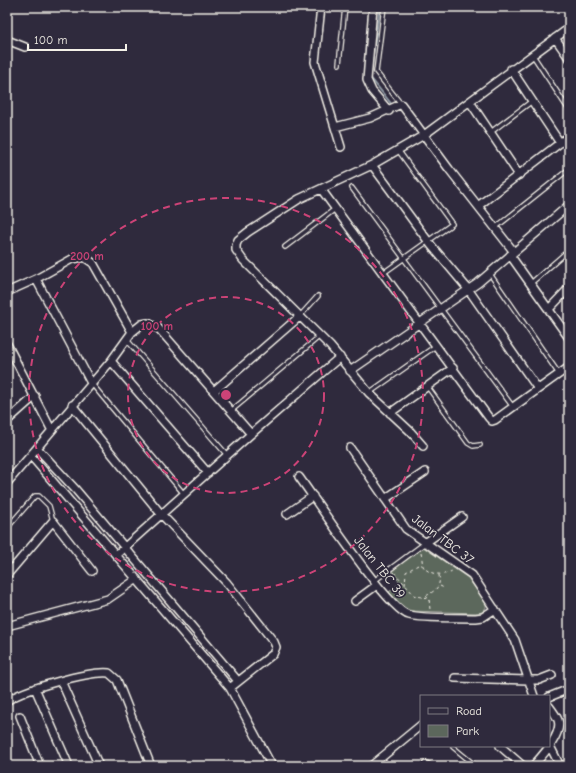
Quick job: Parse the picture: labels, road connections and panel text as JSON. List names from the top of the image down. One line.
{"streets":{"street":["Jalan TBC 37","Jalan TBC 39"]},"crossings":[["Jalan TBC 37","Jalan TBC 39"]],"legend":["Road","Park"],"scale_bar":"100 m","rings":["200 m","100 m"]}
